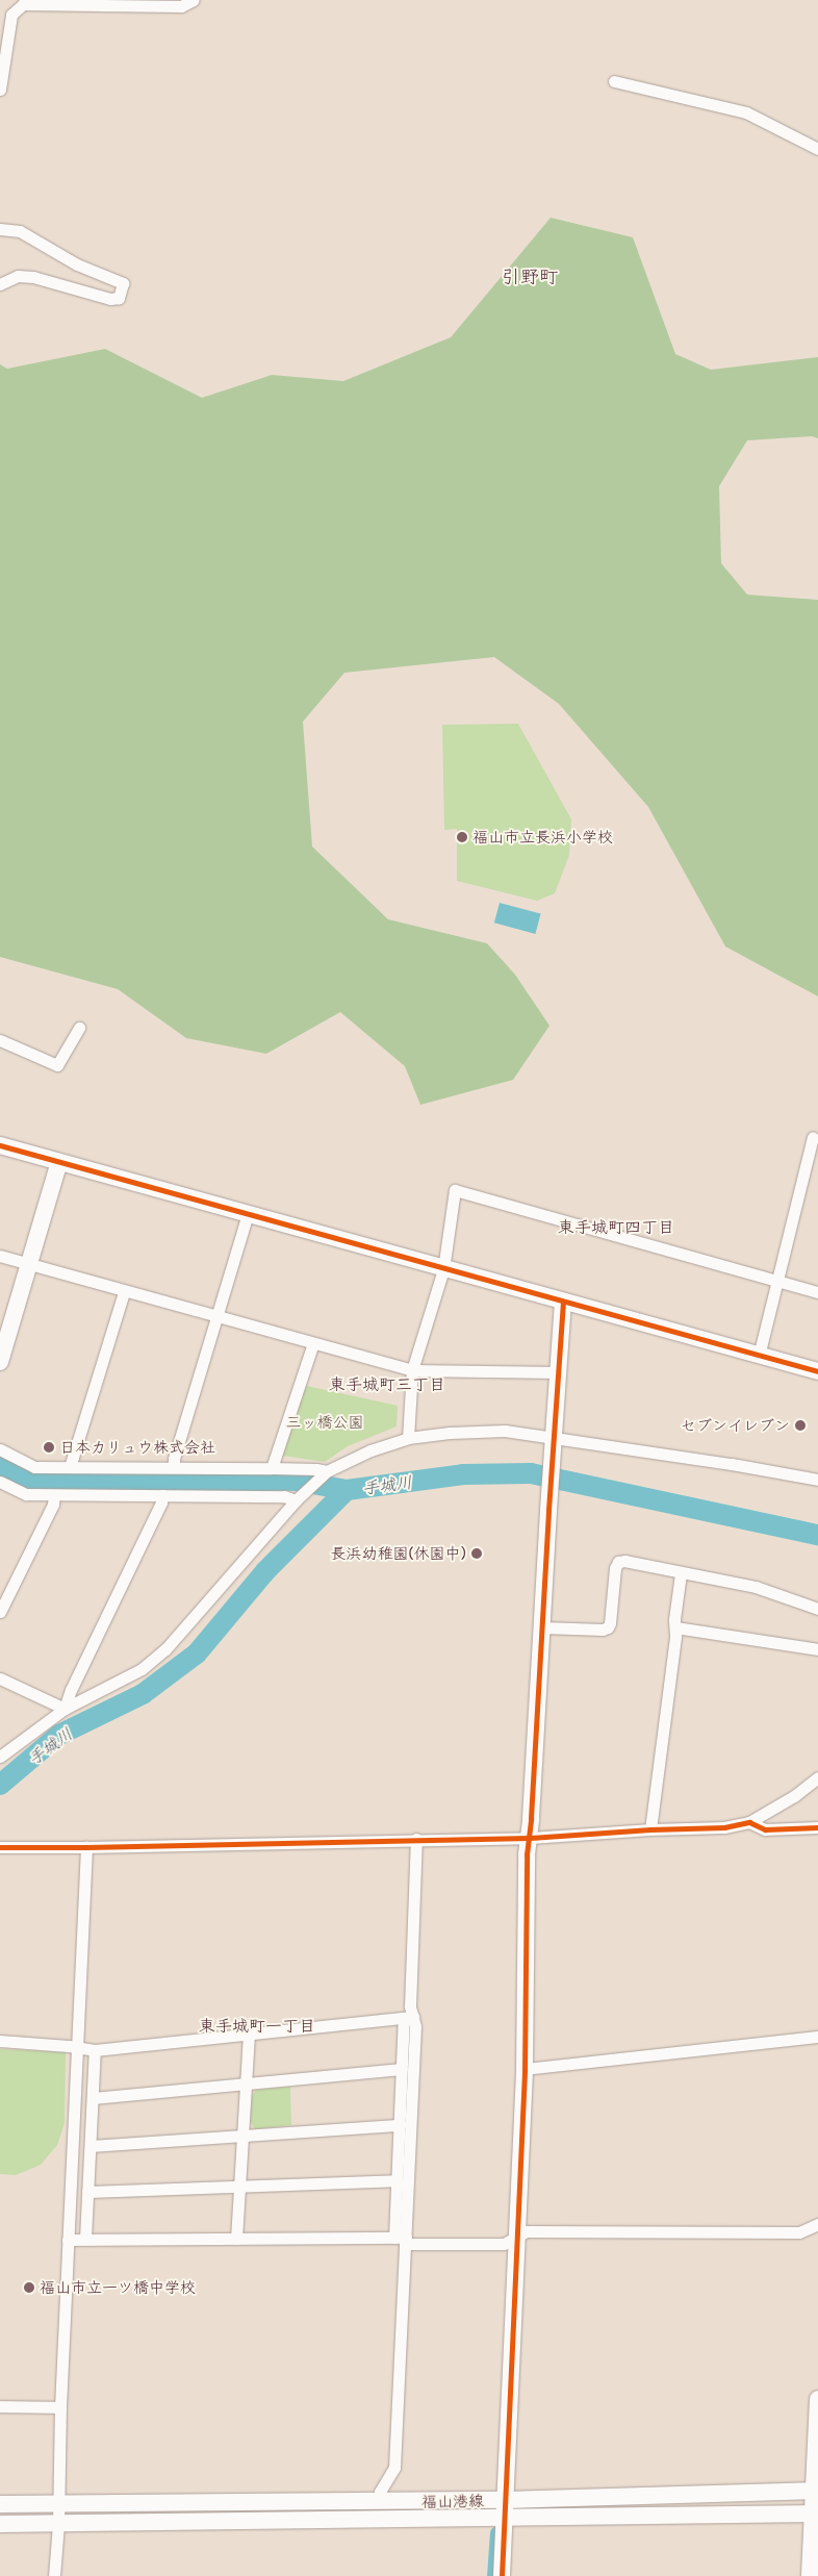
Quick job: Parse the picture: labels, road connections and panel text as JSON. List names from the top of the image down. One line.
{"streets":{"street":["福山港線"]},"districts":["引野町","東手城町四丁目","東手城町三丁目","東手城町一丁目"],"water":["手城川"],"parks":["三ッ橋公園"],"places":["福山市立長浜小学校","セブンイレブン","日本カリュウ株式会社","長浜幼稚園(休園中)","福山市立一ツ橋中学校"]}
